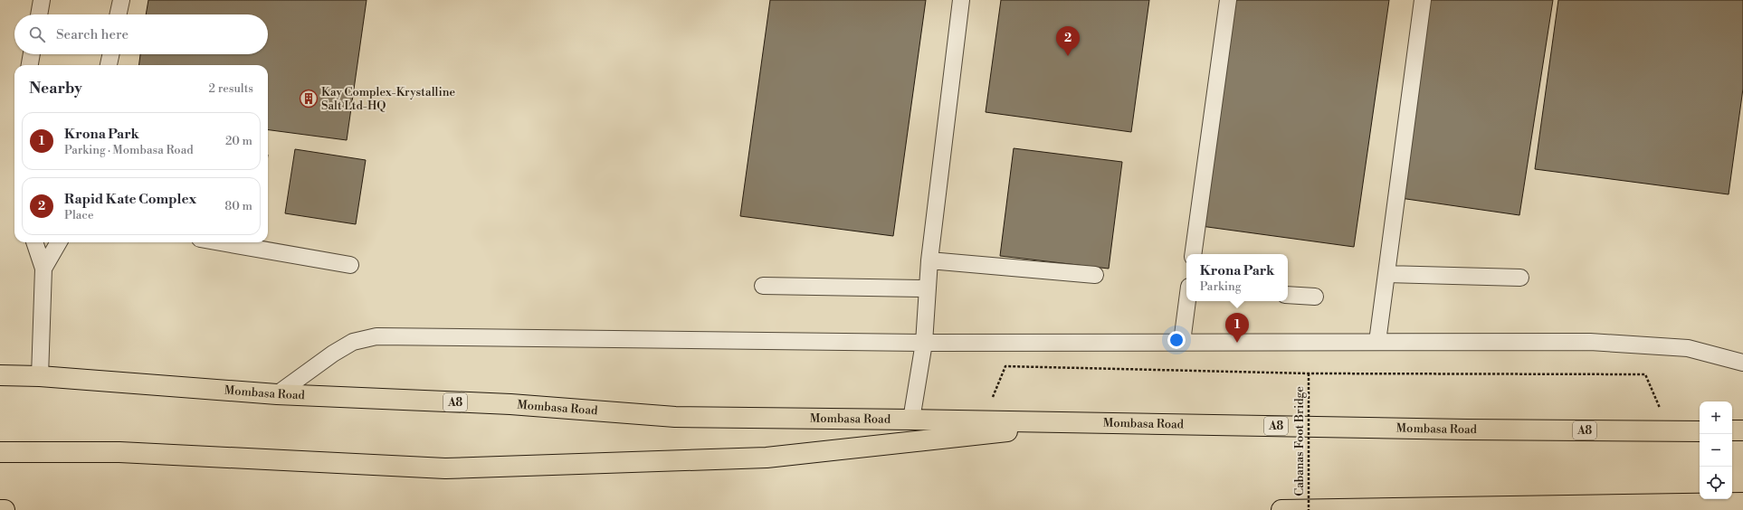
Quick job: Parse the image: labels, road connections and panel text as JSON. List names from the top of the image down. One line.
{"streets":{"highway":["Mombasa Road","A8"],"path":["Cabanas Foot Bridge"]},"places":{"building":["Kay Complex-Krystalline Salt Ltd-HQ"]},"page":{"search":"Search here","pins":["2","1"],"heading":["Nearby","2 results"],"list":[{"mark":"1","name":"Krona Park","note":"Parking · Mombasa Road","value":"20 m"},{"mark":"2","name":"Rapid Kate Complex","note":"Place","value":"80 m"}],"popup":["Krona Park","Parking"],"map_buttons":["+","−"]}}
